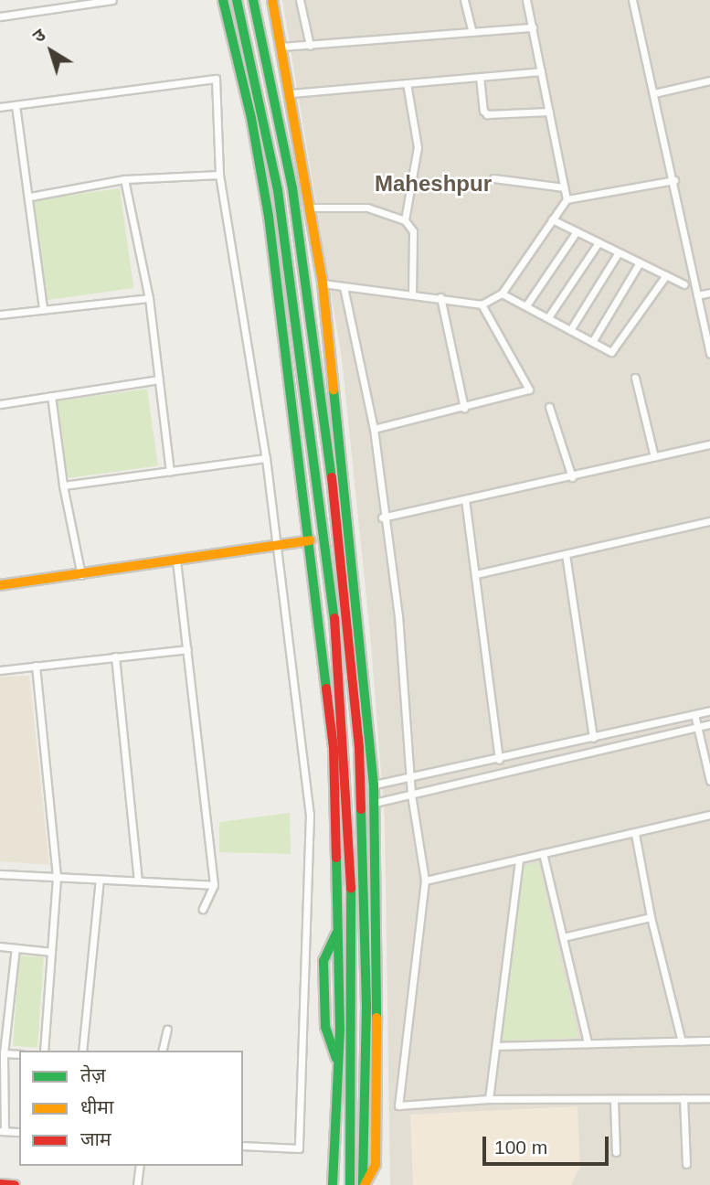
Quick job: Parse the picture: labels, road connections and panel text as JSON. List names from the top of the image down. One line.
{"districts":["Maheshpur"],"legend":["तेज़","धीमा","जाम"],"scale_bar":"100 m","north":"top left"}
